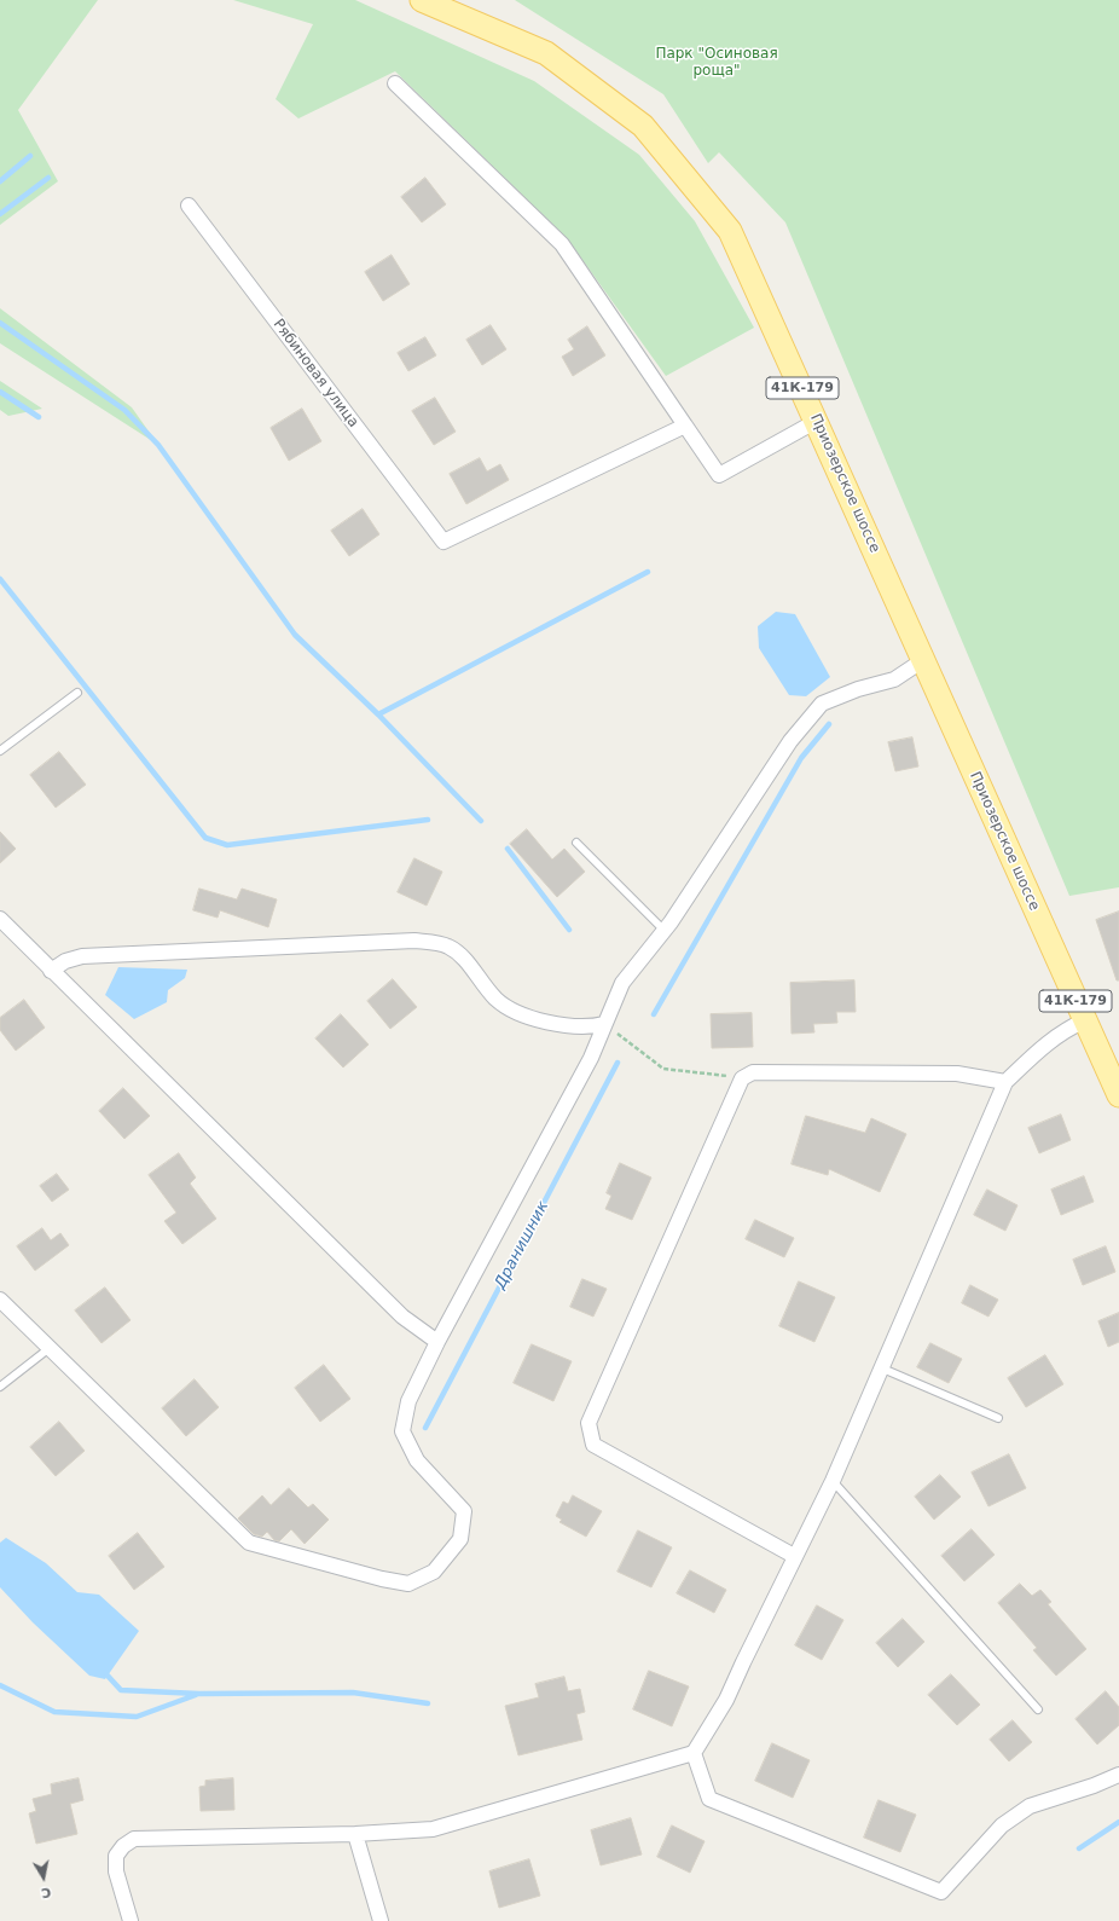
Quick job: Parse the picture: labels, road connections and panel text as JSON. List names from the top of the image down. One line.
{"streets":{"main road":["41К-179","Приозерское шоссе"],"street":["Рябиновая улица"]},"water":["Дранишник"],"parks":["Парк \"Осиновая роща\""],"north":"bottom"}
